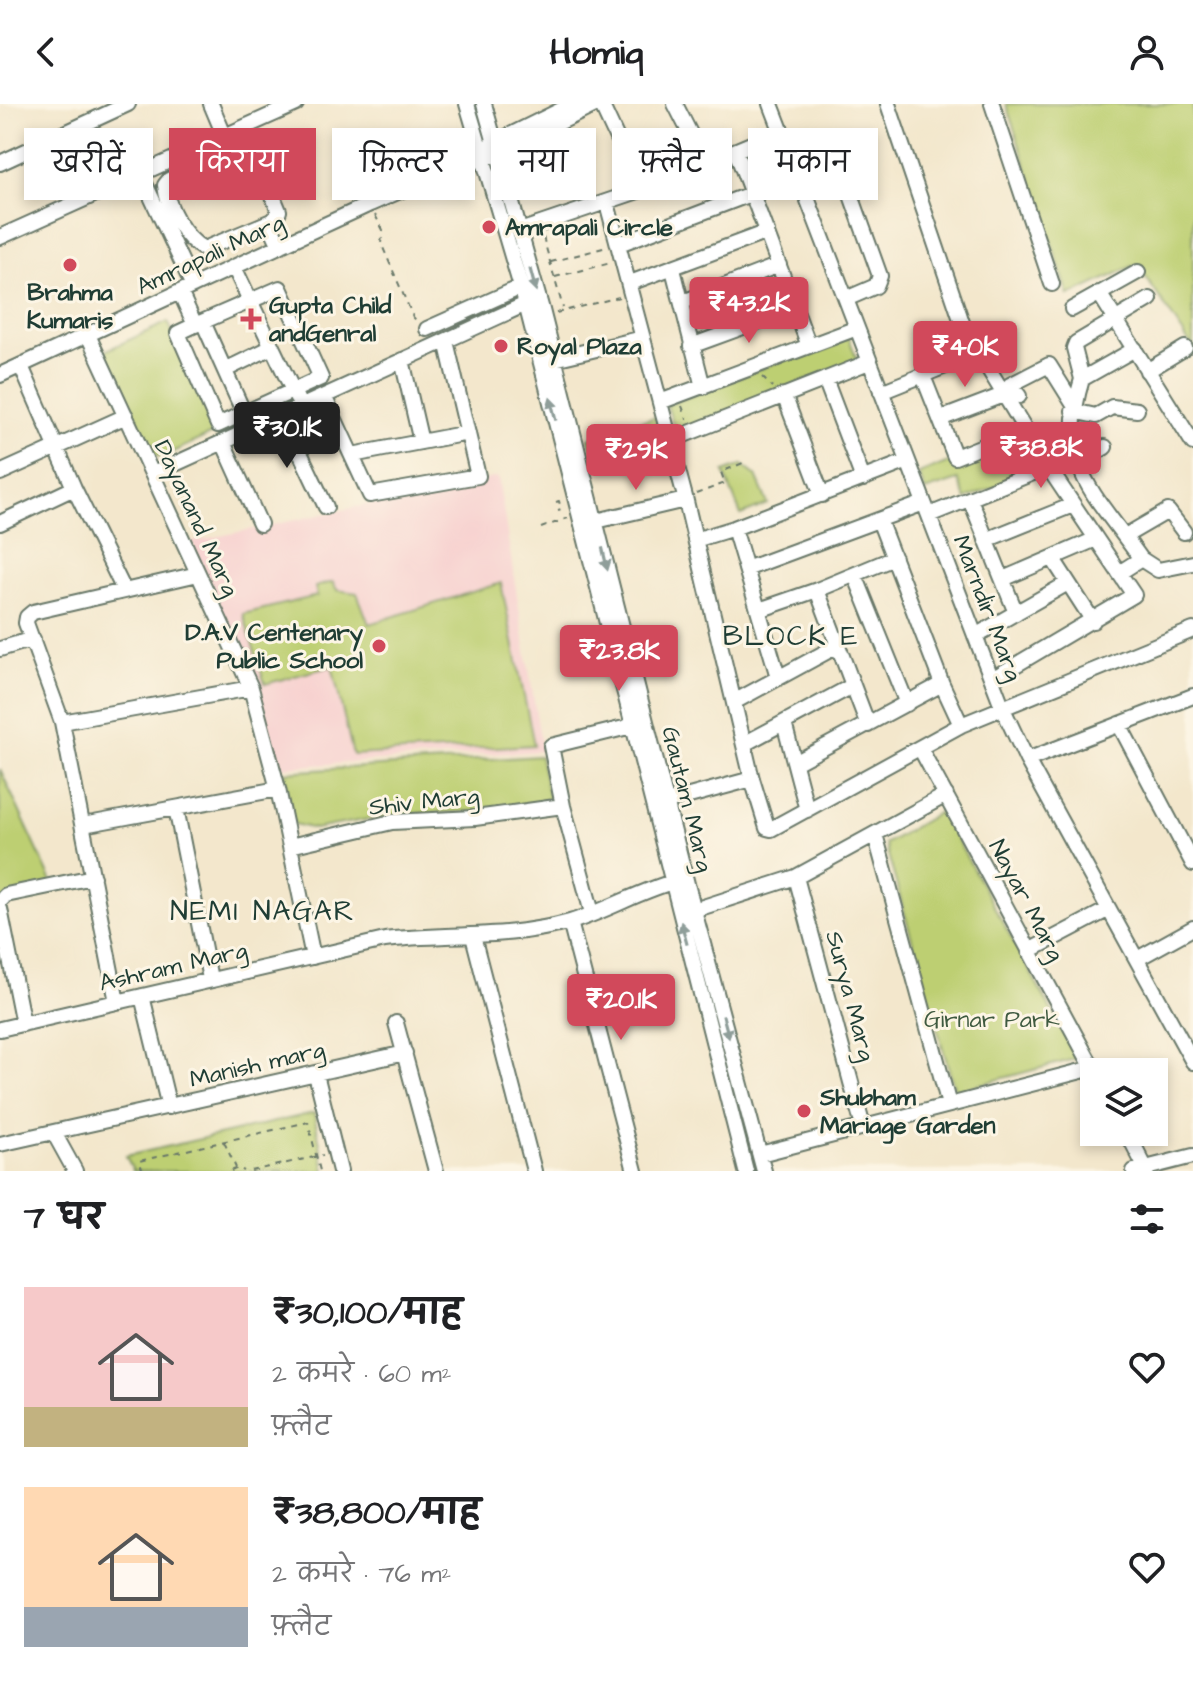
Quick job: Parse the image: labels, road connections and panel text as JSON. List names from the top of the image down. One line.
{"streets":{"street":["Amrapali Marg","Dayanand Marg","Marndir Marg","Gautam Marg","Shiv Marg","Nayar Marg","Ashram Marg","Surya Marg","Manish marg"]},"crossings":[["Amrapali Marg","Dayanand Marg"],["Amrapali Marg","Gautam Marg"],["Dayanand Marg","Shiv Marg"],["Dayanand Marg","Ashram Marg"],["Gautam Marg","Ashram Marg"]],"districts":["BLOCK E","NEMI NAGAR"],"parks":["Girnar Park"],"places":{"other":["Amrapali Circle","Brahma Kumaris","Royal Plaza","D.A.V Centenary Public School","Shubham Mariage Garden"],"health":["Gupta Child andGenral"]},"page":{"header":"Homiq","chip":["खरीदें","किराया","फ़िल्टर","नया","फ़्लैट","मकान"],"price":["₹43.2K","₹40K","₹30.1K","₹38.8K","₹29K","₹23.8K","₹20.1K"],"heading":"7 घर","list":[{"name":"₹30,100/माह","note":"2 कमरे · 60 m² · फ़्लैट"},{"name":"₹38,800/माह","note":"2 कमरे · 76 m² · फ़्लैट"}]}}
